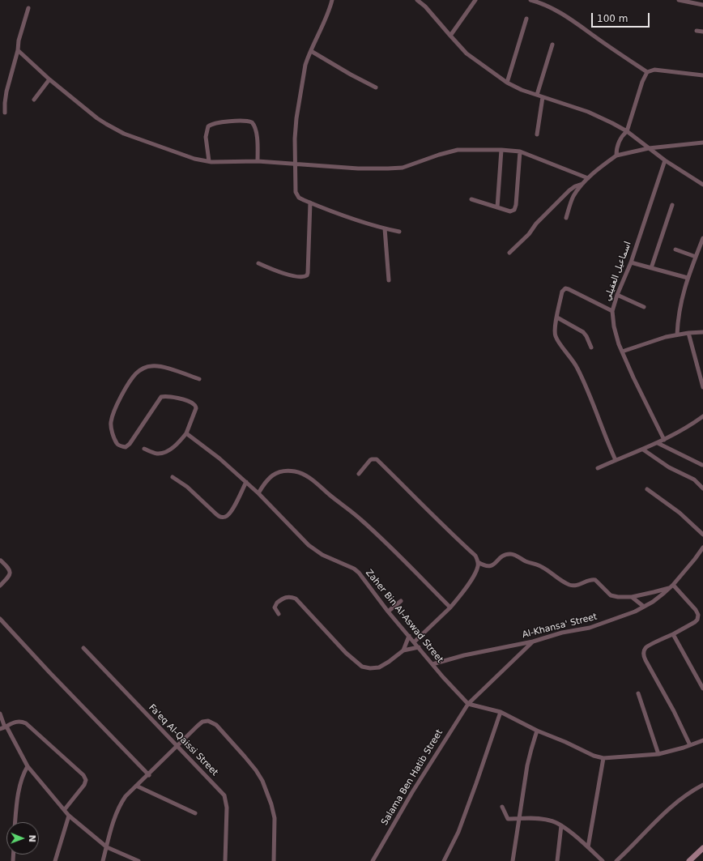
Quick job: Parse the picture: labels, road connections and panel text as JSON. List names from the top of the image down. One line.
{"streets":{"street":["اسماعيل العقيلي","Zaher Bin Al-Aswad Street","Al-Khansa' Street","Fa'eq Al-Qaissi Street","Salama Ben Hatib Street"]},"crossings":[["Zaher Bin Al-Aswad Street","Al-Khansa' Street"],["Zaher Bin Al-Aswad Street","Salama Ben Hatib Street"],["Al-Khansa' Street","Salama Ben Hatib Street"]],"scale_bar":"100 m","north":"right"}
